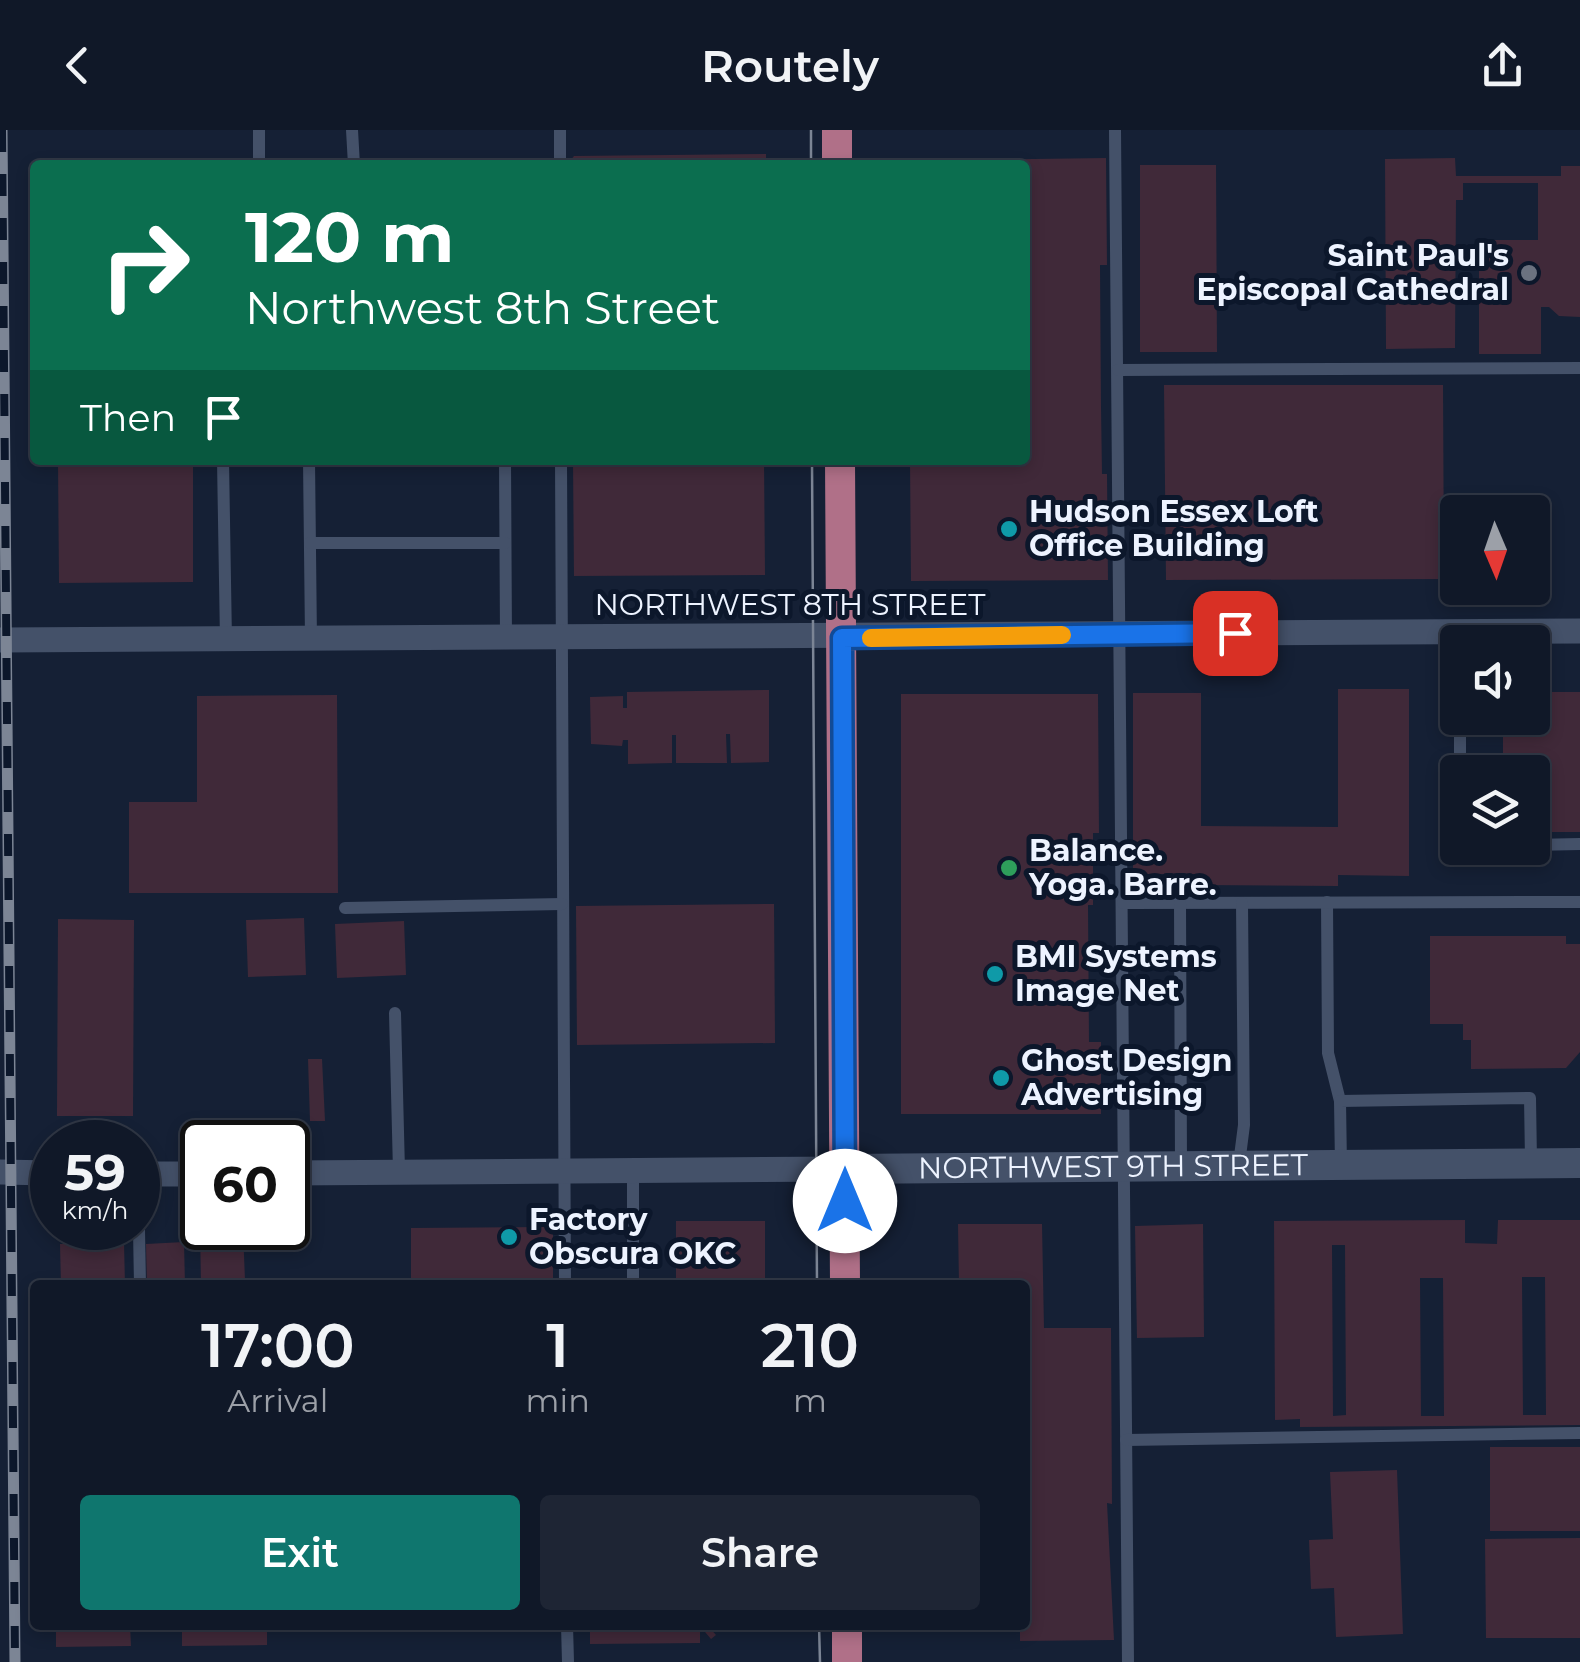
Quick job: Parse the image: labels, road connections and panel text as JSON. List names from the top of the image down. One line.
{"streets":{"street":["NORTHWEST 8TH STREET","NORTHWEST 9TH STREET"]},"places":["Saint Paul's Episcopal Cathedral","Hudson Essex Loft Office Building","Balance. Yoga. Barre.","BMI Systems Image Net","Ghost Design Advertising","Factory Obscura OKC"],"north":"bottom","page":{"header":"Routely","turn":["120 m","Northwest 8th Street"],"then":"Then","speed":"59 km/h","limit":"60","eta":["17:00","Arrival","1","min","210","m"],"buttons":["Exit","Share"]}}
